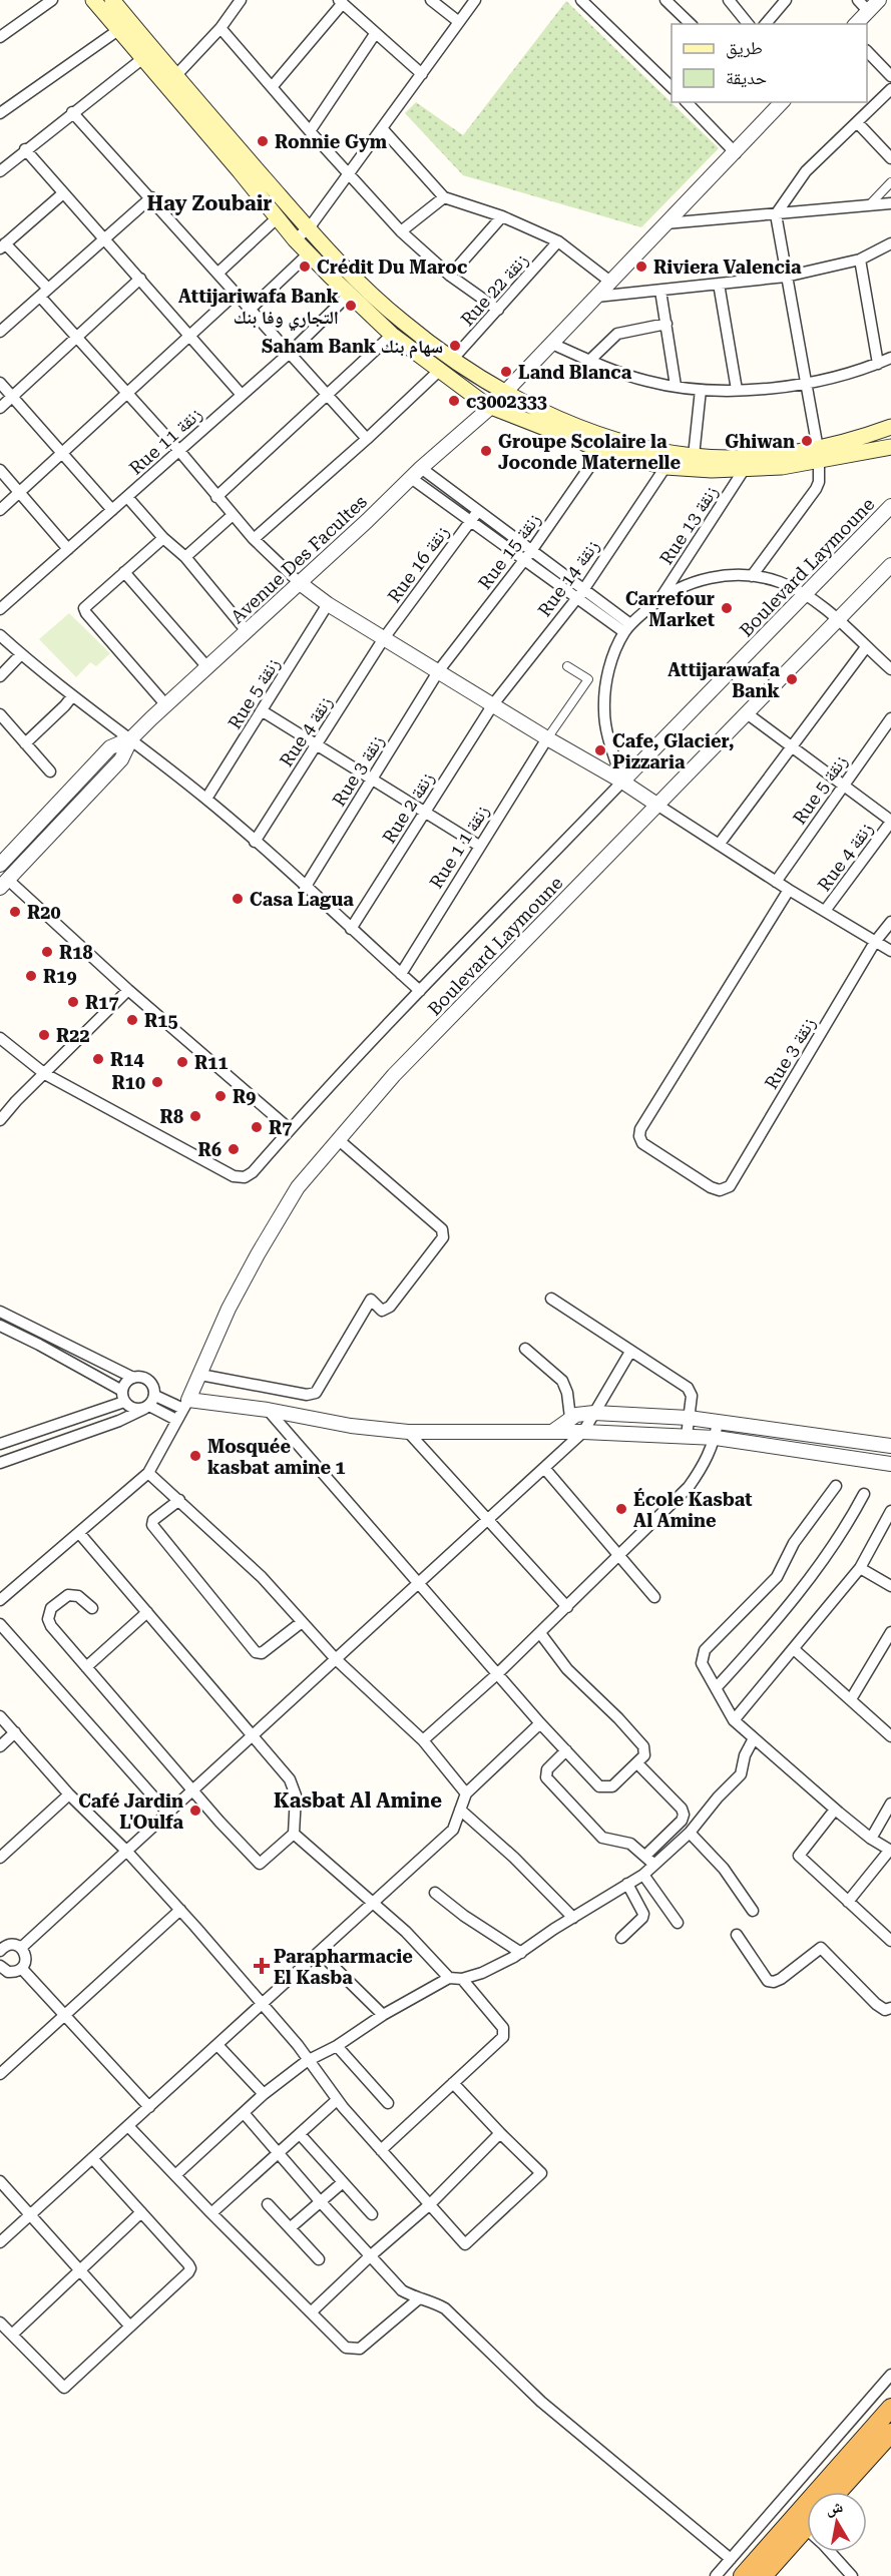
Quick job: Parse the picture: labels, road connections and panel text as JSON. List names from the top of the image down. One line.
{"streets":{"street":["Rue 22 زنقة","Rue 11 زنقة","Rue 13 زنقة","Rue 15 زنقة","Avenue Des Facultes","Rue 16 زنقة","Boulevard Laymoune","Rue 14 زنقة","Rue 5 زنقة","Rue 4 زنقة","Rue 3 زنقة","Rue 2 زنقة","Rue 1 زنقة 1"]},"crossings":[["Rue 15 زنقة","Rue 3 زنقة"],["Rue 16 زنقة","Rue 4 زنقة"],["Rue 14 زنقة","Rue 2 زنقة"]],"districts":["Hay Zoubair","Kasbat Al Amine"],"places":{"other":["Ronnie Gym","Crédit Du Maroc","Riviera Valencia","Attijariwafa Bank التجاري وفا بنك","Saham Bank سهام بنك","Land Blanca","c3002333","Ghiwan","Groupe Scolaire la Joconde Maternelle","Carrefour Market","Attijarawafa Bank","Cafe, Glacier, Pizzaria","Casa Lagua","R20","R18","R19","R17","R15","R22","R14","R11","R10","R9","R8","R7","R6","Mosquée kasbat amine 1","École Kasbat Al Amine","Café Jardin L'Oulfa"],"health":["Parapharmacie El Kasba"]},"legend":["طريق","حديقة"],"north":"top"}
